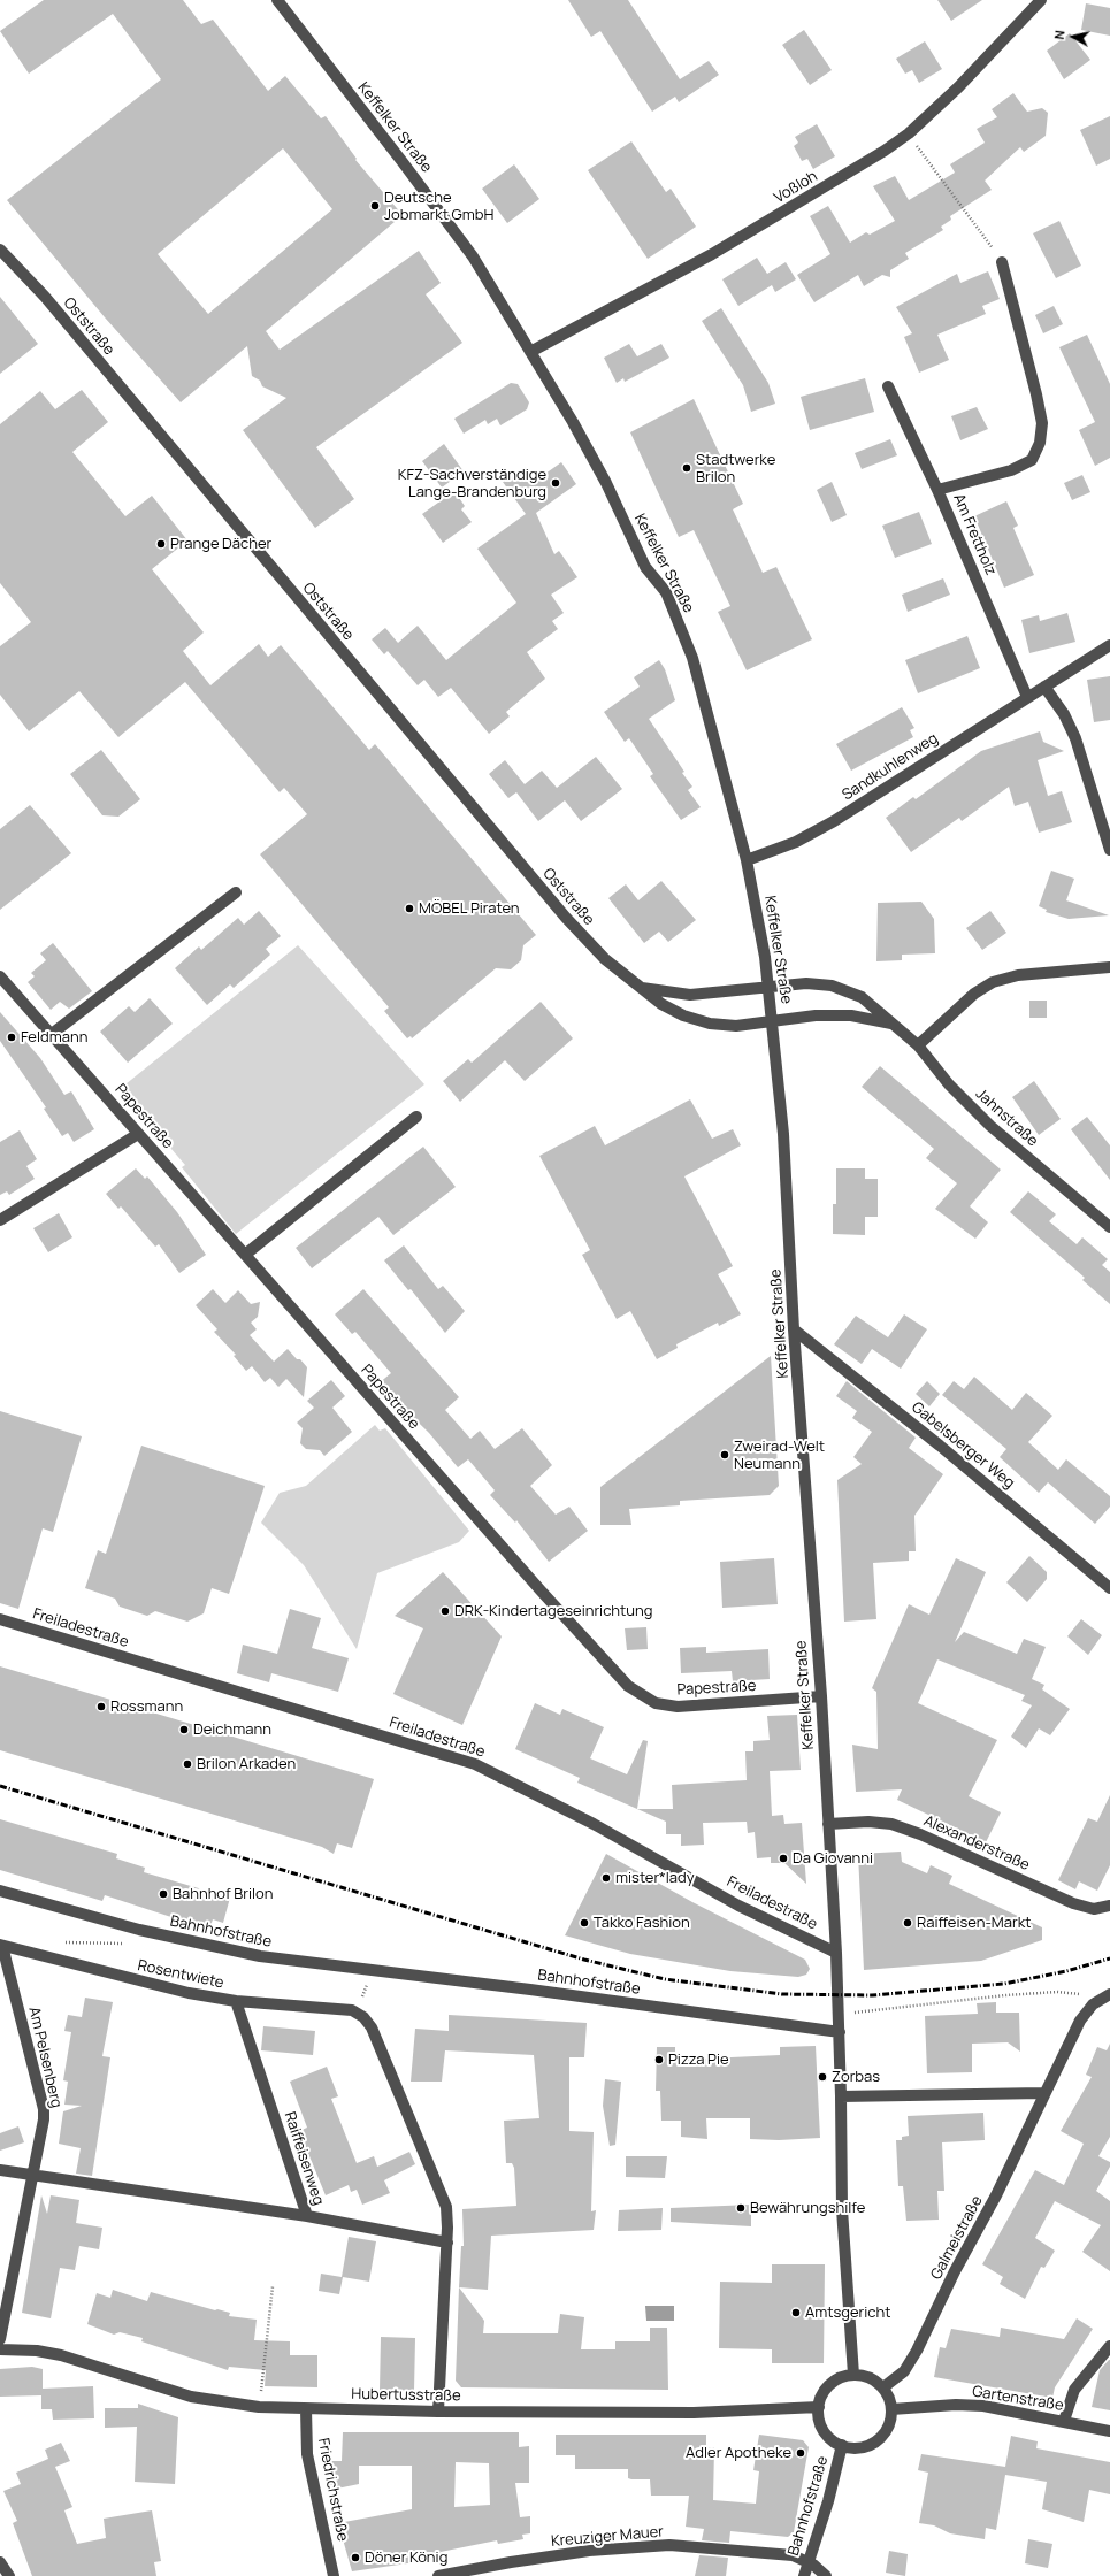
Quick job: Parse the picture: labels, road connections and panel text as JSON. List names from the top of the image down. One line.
{"streets":{"street":["Keffelker Straße","Voßloh","Oststraße","Am Frettholz","Sandkuhlenweg","Papestraße","Jahnstraße","Gabelsberger Weg","Freiladestraße","Alexanderstraße","Bahnhofstraße","Rosentwiete","Am Pelsenberg","Raiffeisenweg","Galmeistraße","Hubertusstraße","Gartenstraße","Friedrichstraße","Kreuziger Mauer"]},"crossings":[["Keffelker Straße","Voßloh"],["Keffelker Straße","Oststraße"],["Keffelker Straße","Sandkuhlenweg"],["Keffelker Straße","Papestraße"],["Keffelker Straße","Jahnstraße"],["Keffelker Straße","Gabelsberger Weg"],["Keffelker Straße","Freiladestraße"],["Keffelker Straße","Alexanderstraße"],["Keffelker Straße","Bahnhofstraße"],["Oststraße","Jahnstraße"],["Am Frettholz","Sandkuhlenweg"],["Bahnhofstraße","Galmeistraße"],["Bahnhofstraße","Hubertusstraße"],["Bahnhofstraße","Gartenstraße"],["Bahnhofstraße","Kreuziger Mauer"],["Rosentwiete","Am Pelsenberg"],["Rosentwiete","Raiffeisenweg"],["Galmeistraße","Hubertusstraße"],["Galmeistraße","Gartenstraße"],["Hubertusstraße","Gartenstraße"],["Hubertusstraße","Friedrichstraße"]],"places":["Deutsche Jobmarkt GmbH","Stadtwerke Brilon","KFZ-Sachverständige Lange-Brandenburg","Prange Dächer","MÖBEL Piraten","Feldmann","Zweirad-Welt Neumann","DRK-Kindertageseinrichtung","Rossmann","Deichmann","Brilon Arkaden","Da Giovanni","mister*lady","Bahnhof Brilon","Takko Fashion","Raiffeisen-Markt","Pizza Pie","Zorbas","Bewährungshilfe","Amtsgericht","Adler Apotheke","Döner König"],"north":"left"}
